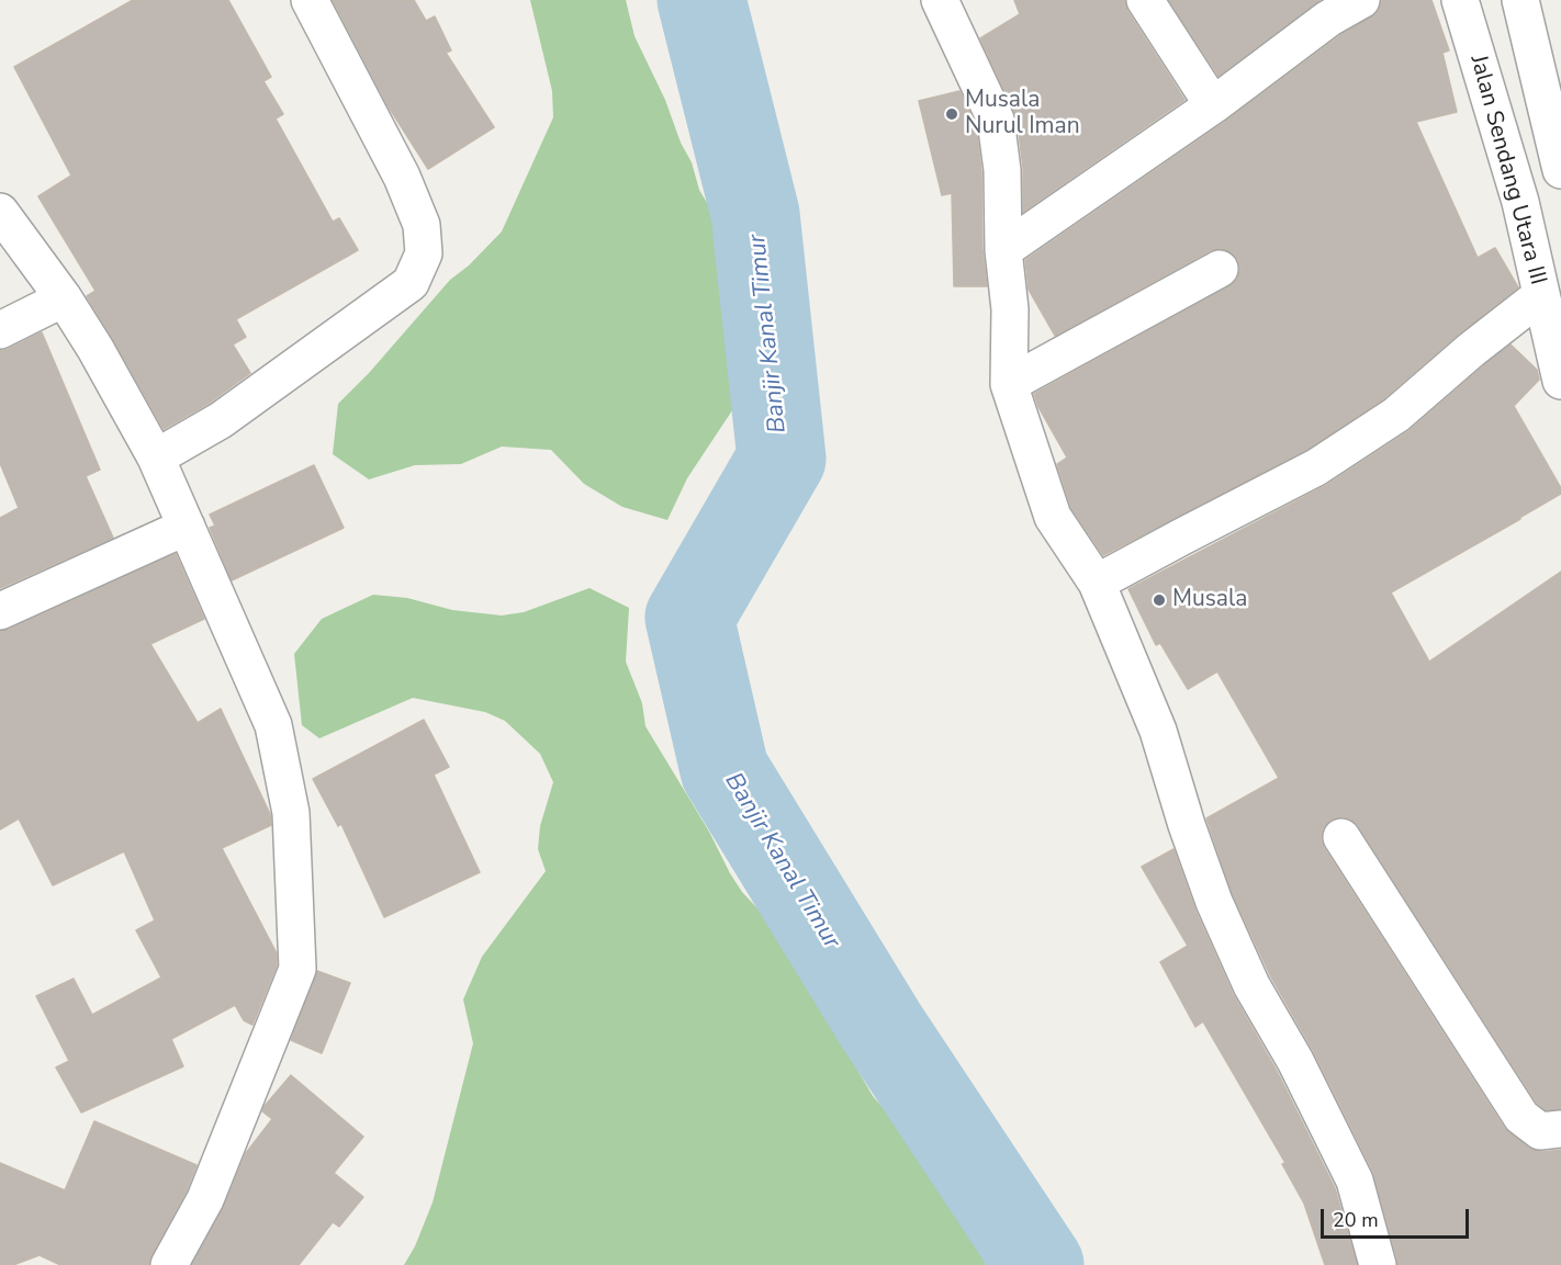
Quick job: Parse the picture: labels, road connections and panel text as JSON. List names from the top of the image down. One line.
{"streets":{"street":["Jalan Sendang Utara III"]},"water":["Banjir Kanal Timur"],"places":["Musala Nurul Iman","Musala"],"scale_bar":"20 m"}
